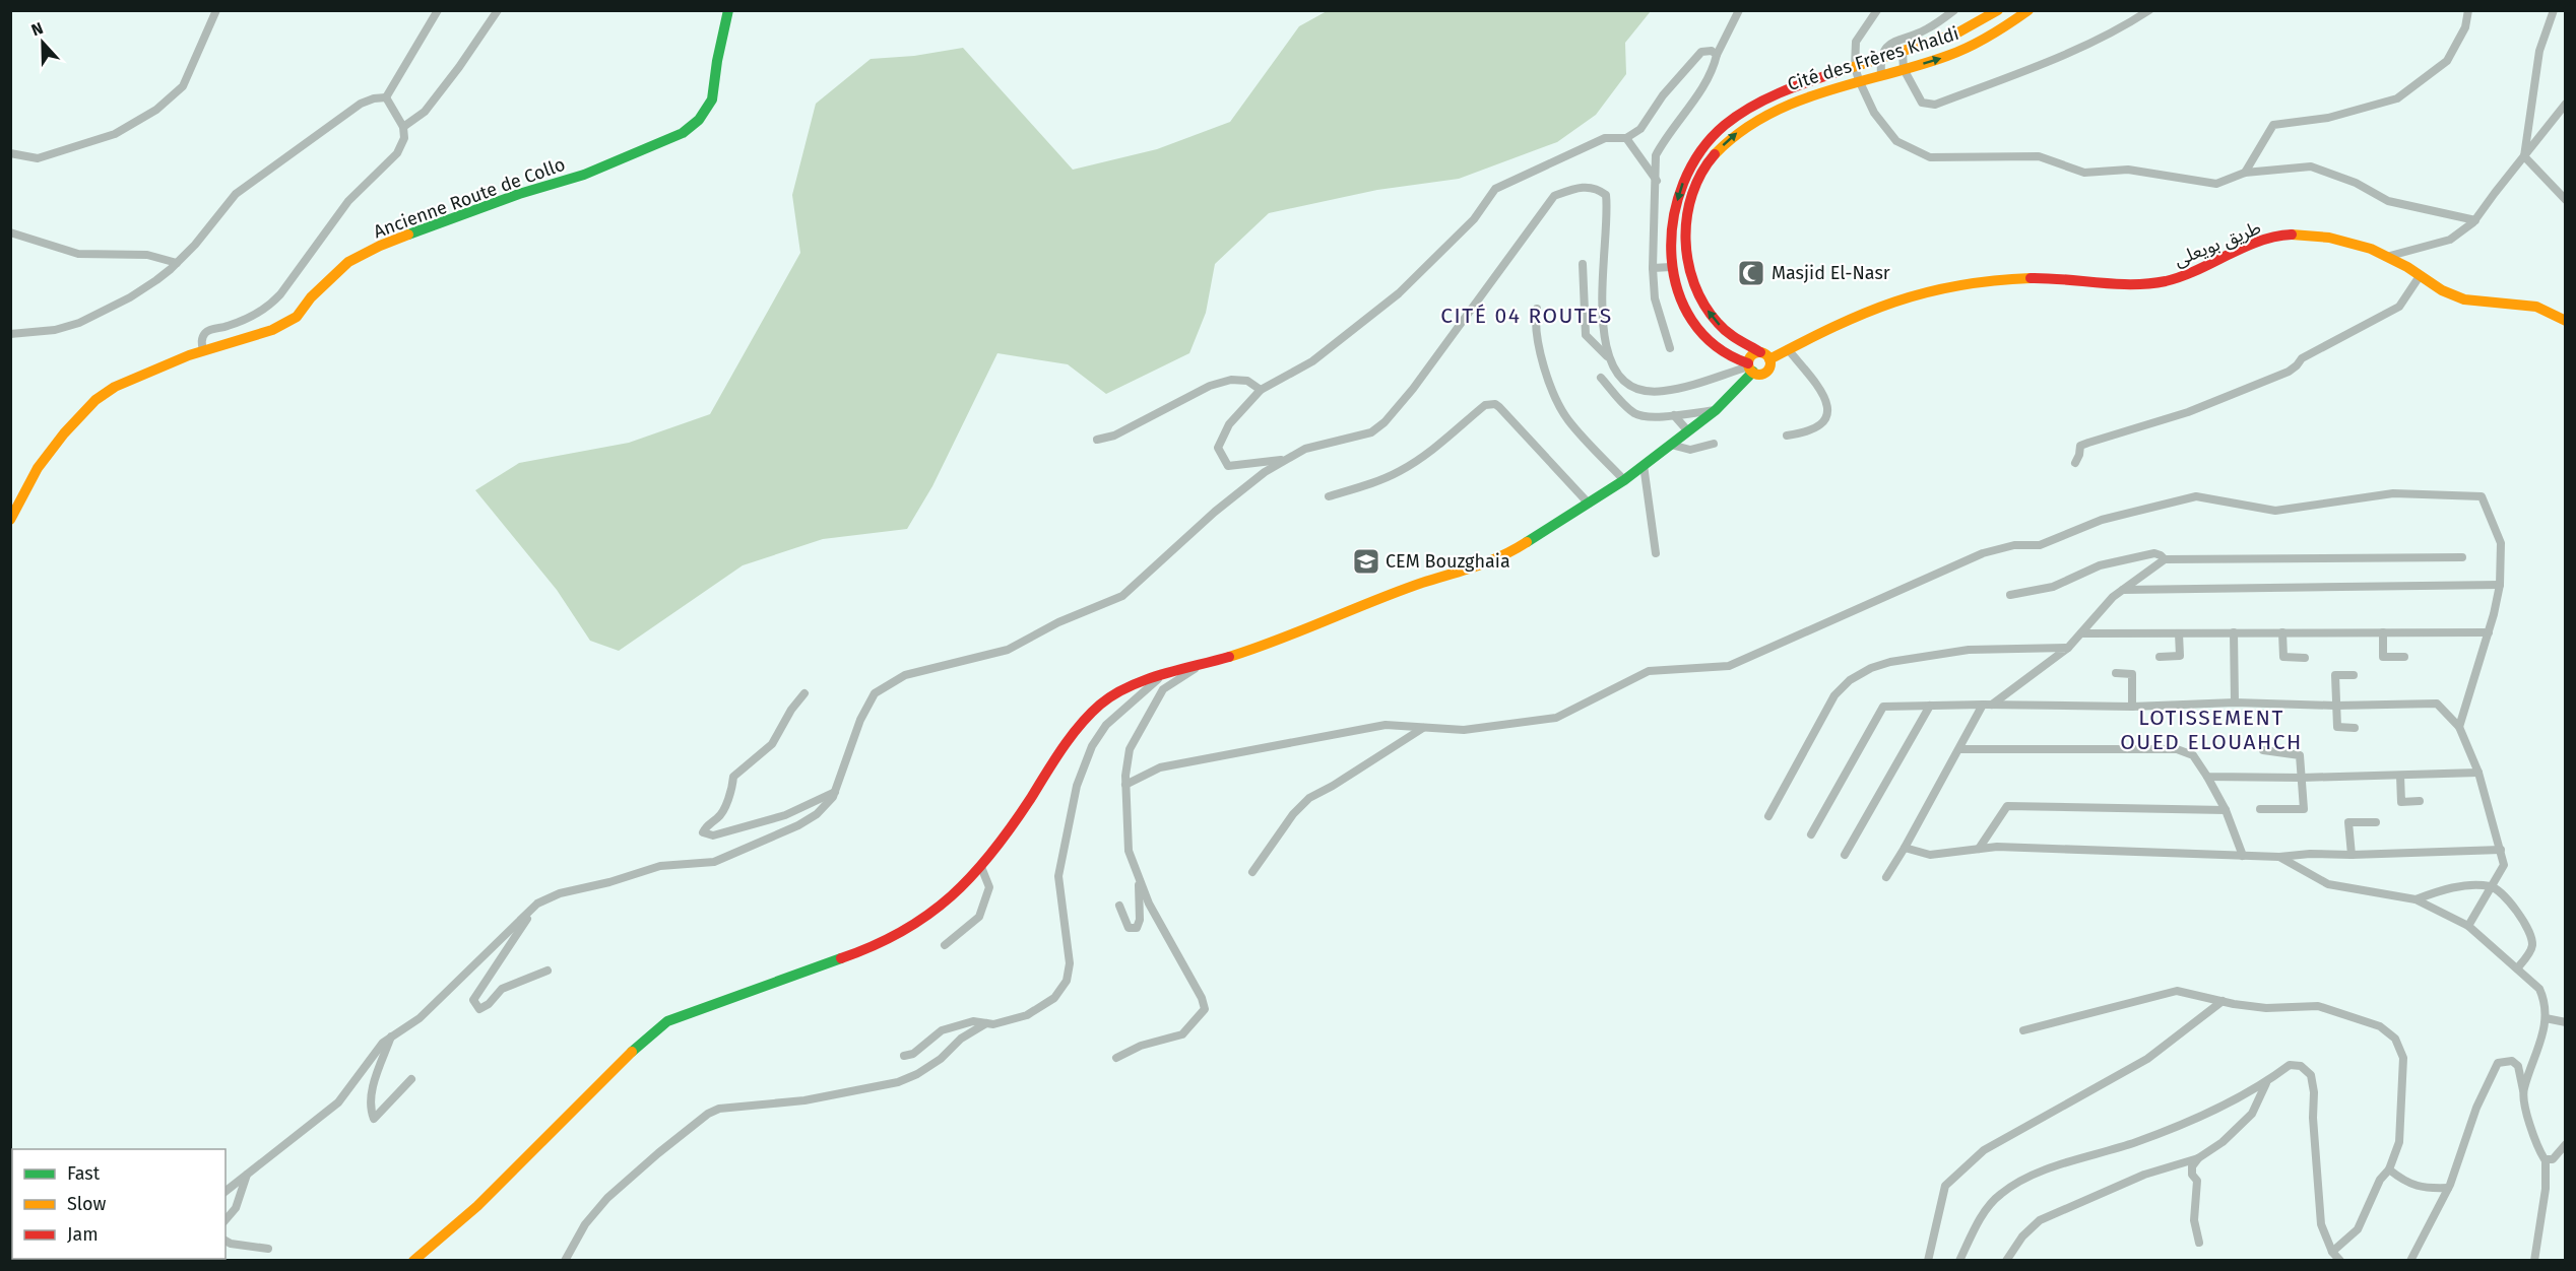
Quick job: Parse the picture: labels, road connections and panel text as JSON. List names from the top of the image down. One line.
{"streets":{"main road":["Cité des Frères Khaldi","Ancienne Route de Collo","طريق بويعلى"]},"crossings":[["Cité des Frères Khaldi","طريق بويعلى"]],"districts":["CITÉ 04 ROUTES","LOTISSEMENT OUED ELOUAHCH"],"places":{"mosque":["Masjid El-Nasr"],"school or university":["CEM Bouzghaia"]},"legend":["Fast","Slow","Jam"],"north":"top"}
